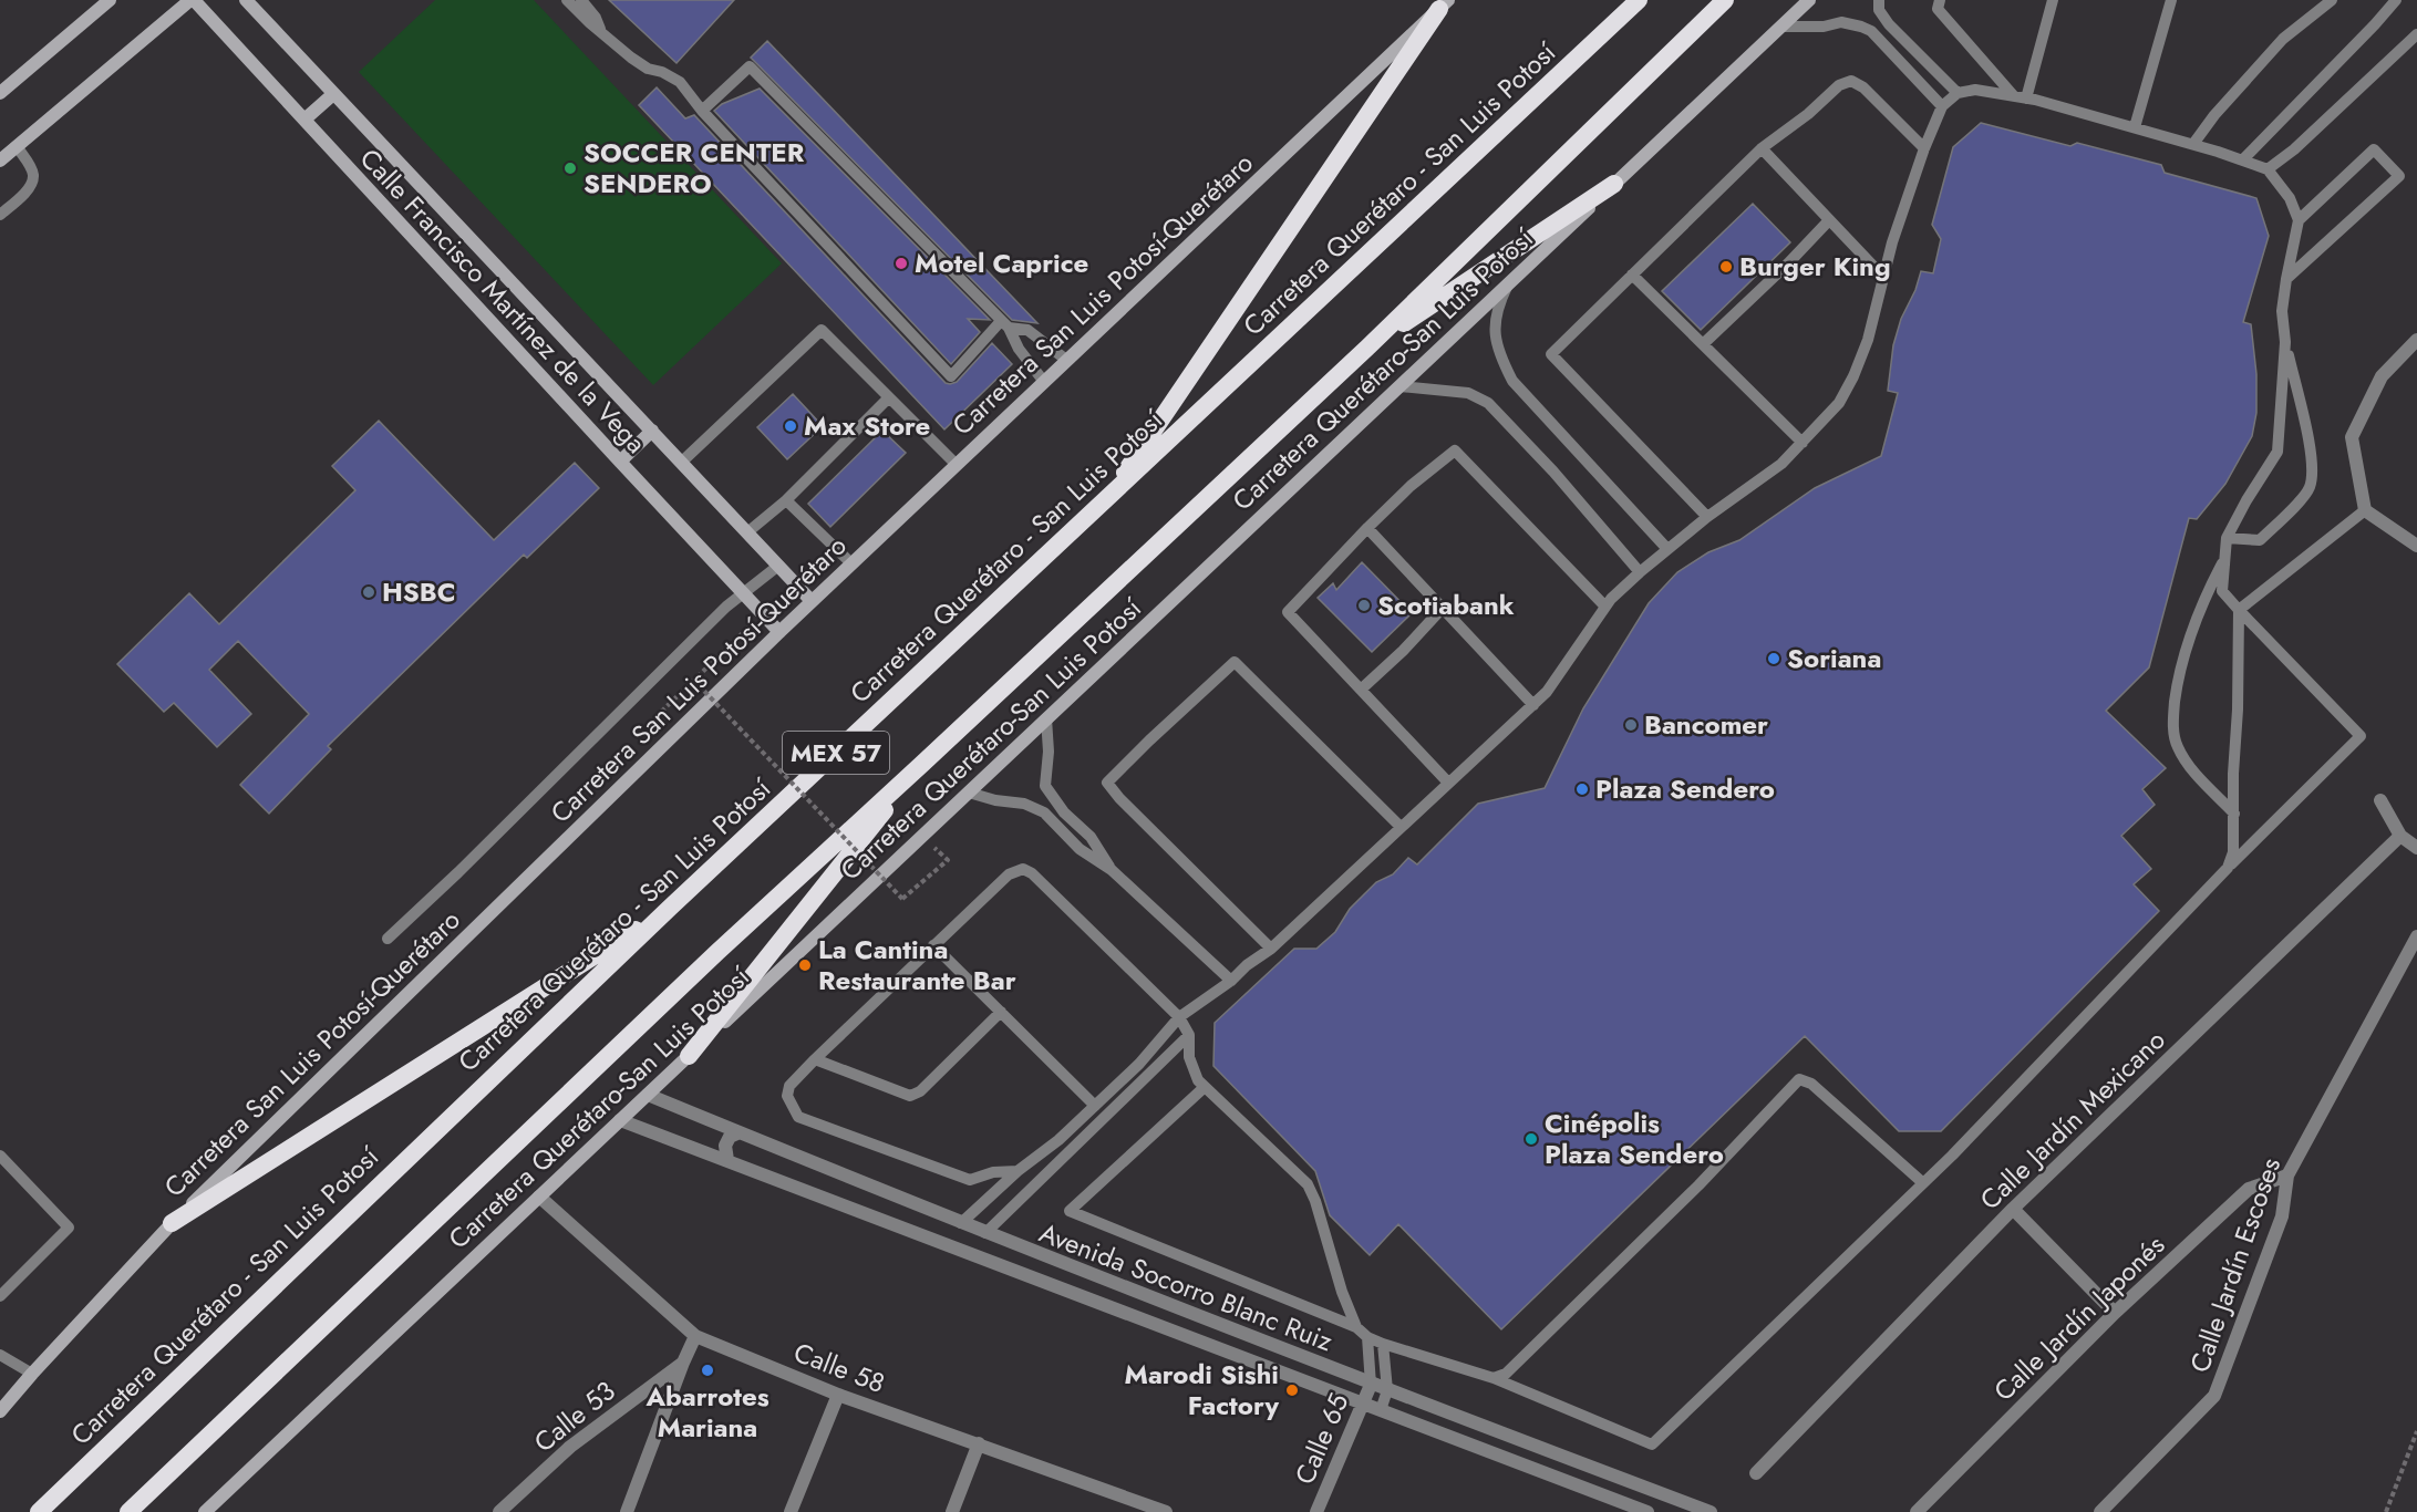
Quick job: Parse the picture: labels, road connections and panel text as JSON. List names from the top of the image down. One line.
{"streets":{"highway":["Carretera Querétaro - San Luis Potosí","MEX 57"],"main road":["Carretera San Luis Potosí-Querétaro","Calle Francisco Martínez de la Vega","Carretera Querétaro-San Luis Potosí"],"street":["Calle Jardín Mexicano","Calle Jardín Escoses","Avenida Socorro Blanc Ruiz","Calle Jardín Japonés","Calle 58","Calle 53","Calle 65"]},"crossings":[["Carretera San Luis Potosí-Querétaro","Calle Francisco Martínez de la Vega"],["Carretera Querétaro-San Luis Potosí","Avenida Socorro Blanc Ruiz"],["Carretera Querétaro-San Luis Potosí","Calle 58"],["Calle Jardín Escoses","Calle Jardín Japonés"],["Avenida Socorro Blanc Ruiz","Calle 65"]],"places":["SOCCER CENTER SENDERO","Motel Caprice","Burger King","Max Store","HSBC","Scotiabank","Soriana","Bancomer","Plaza Sendero","La Cantina Restaurante Bar","Cinépolis Plaza Sendero","Abarrotes Mariana","Marodi Sishi Factory"]}
